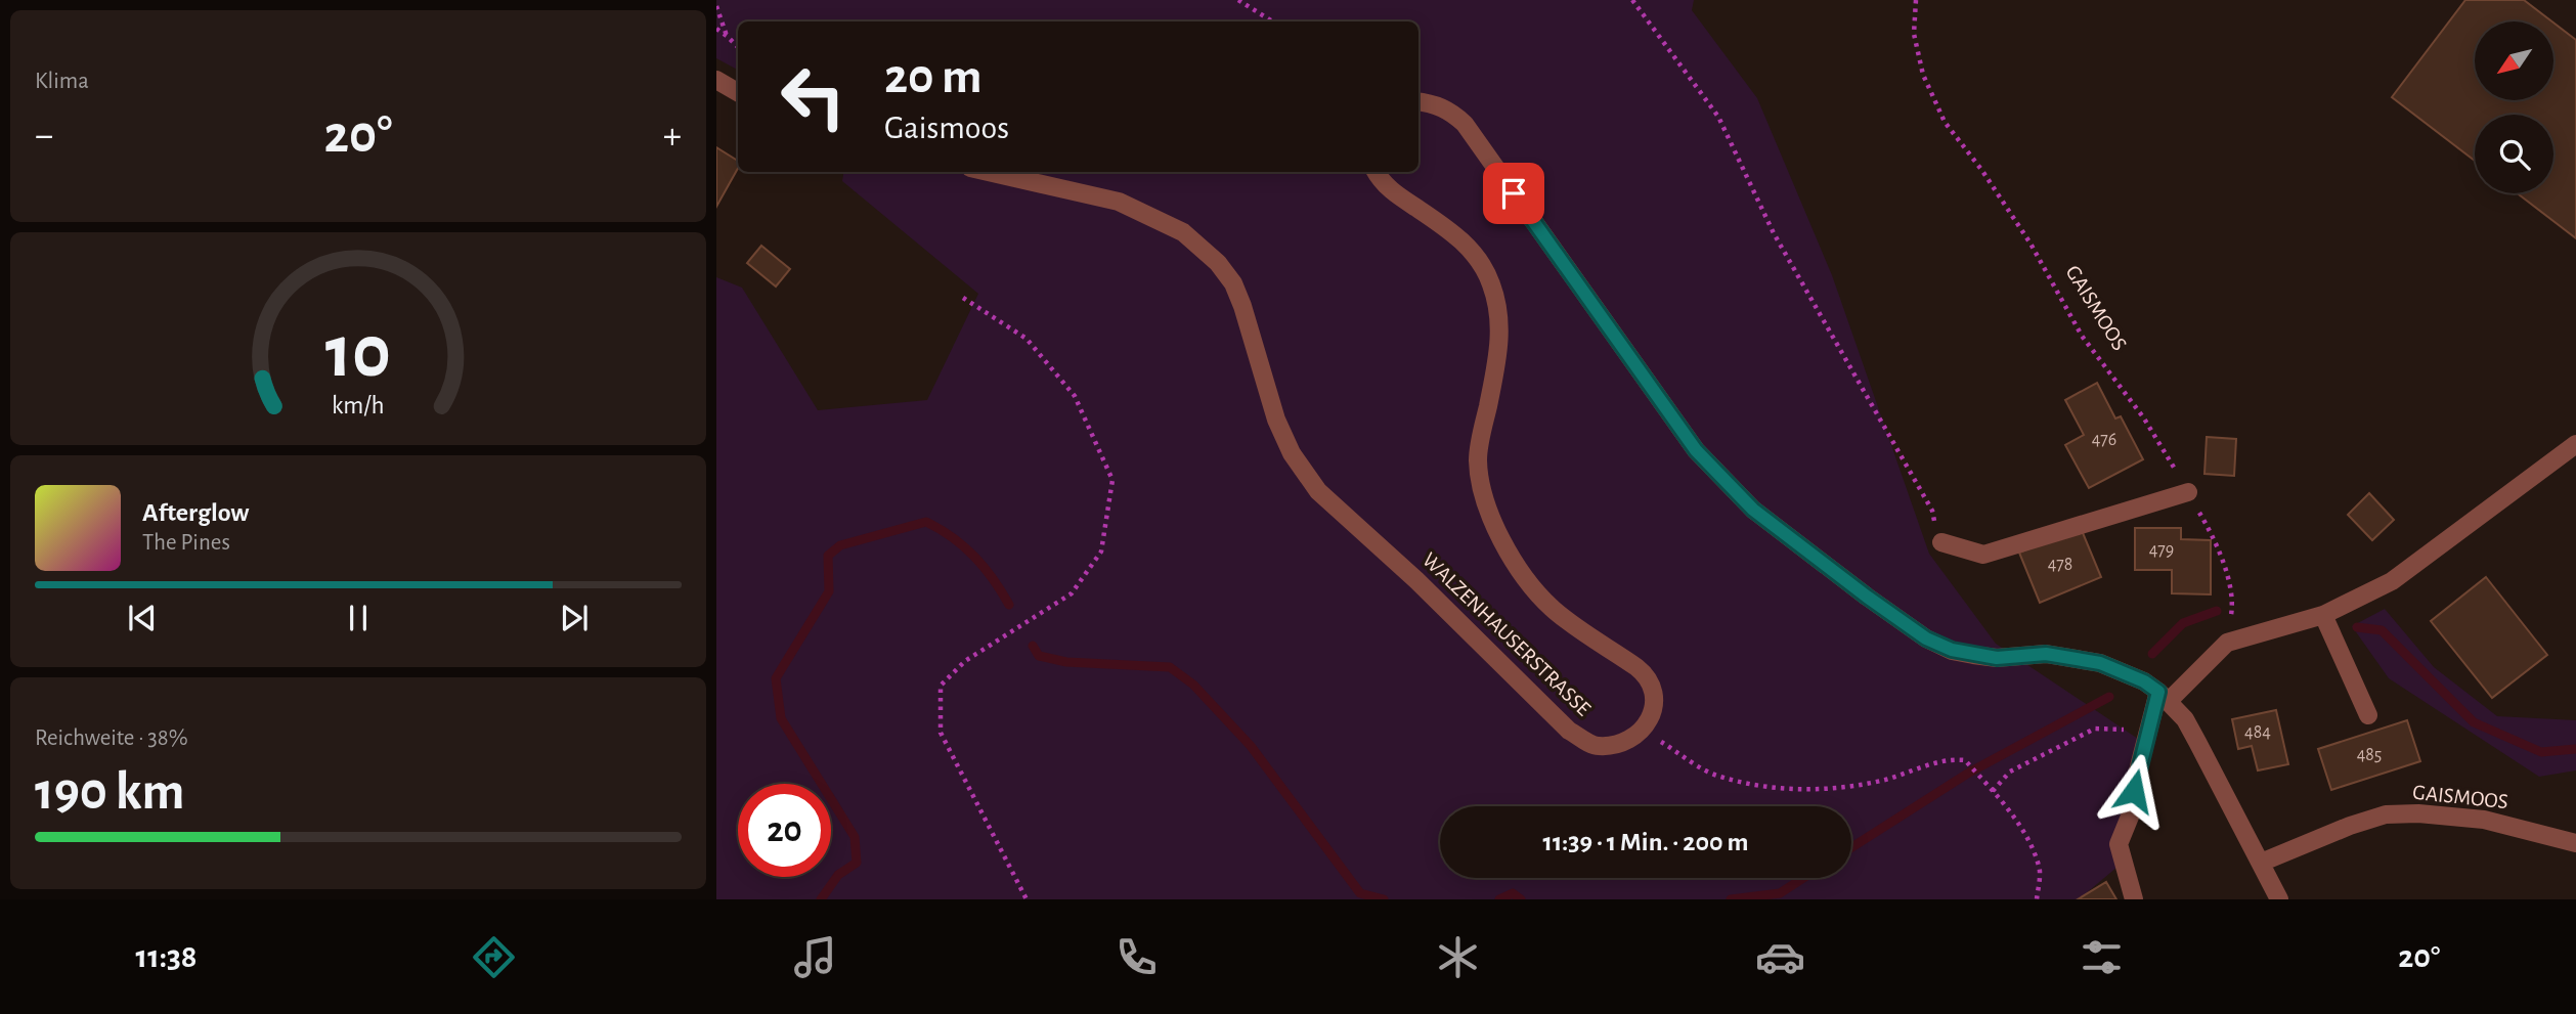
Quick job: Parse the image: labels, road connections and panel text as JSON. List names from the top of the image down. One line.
{"streets":{"street":["GAISMOOS","WALZENHAUSERSTRASSE"]},"house_numbers":["476","479","478","484","485"],"north":"bottom left","page":{"tile":["Klima",["Reichweite · 38%","190 km"]],"turn":["20 m","Gaismoos"],"heat":["−","20°","+"],"song":["Afterglow","The Pines"],"limit":"20","trip":"11:39 · 1 Min. · 200 m","tabs":["11:38","20°"],"gauge":["10","km/h"]}}
